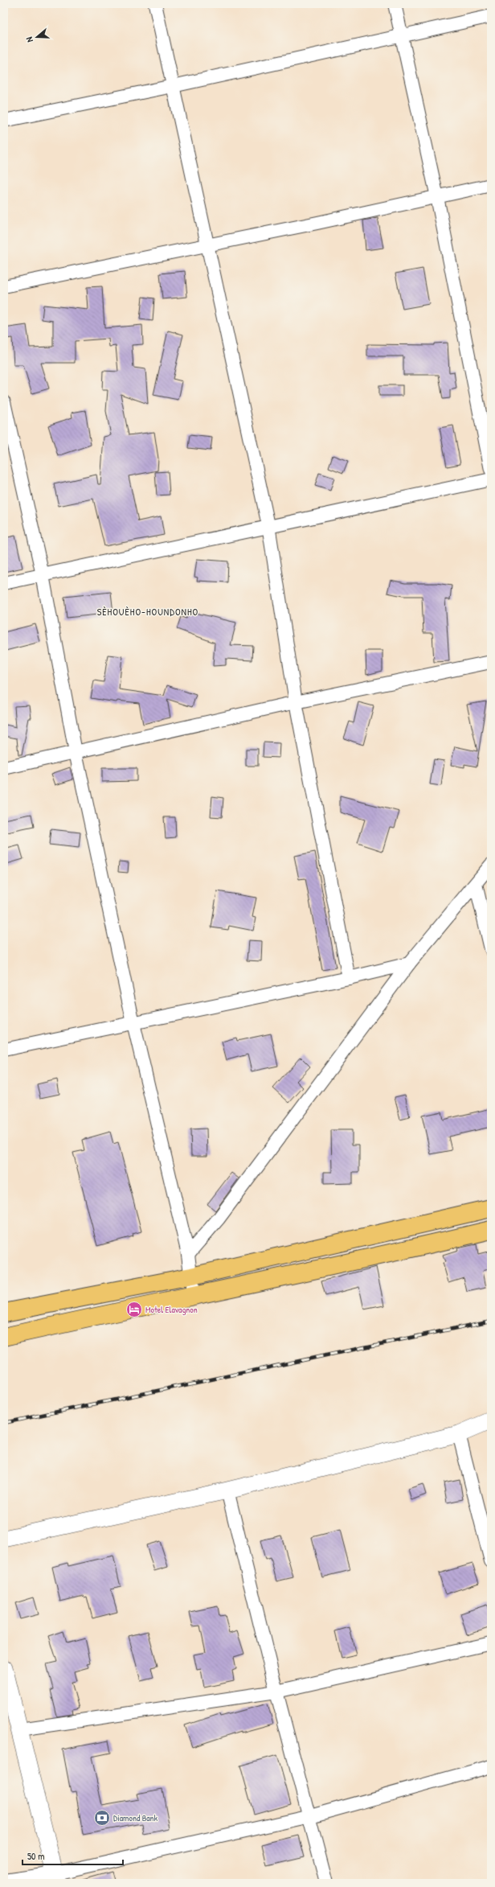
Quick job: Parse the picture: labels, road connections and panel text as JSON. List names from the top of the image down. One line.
{"districts":["SÈHOUÈHO-HOUNDONHO"],"places":{"hotel":["Motel Elavagnon"],"bank":["Diamond Bank"]},"scale_bar":"50 m","north":"left"}
